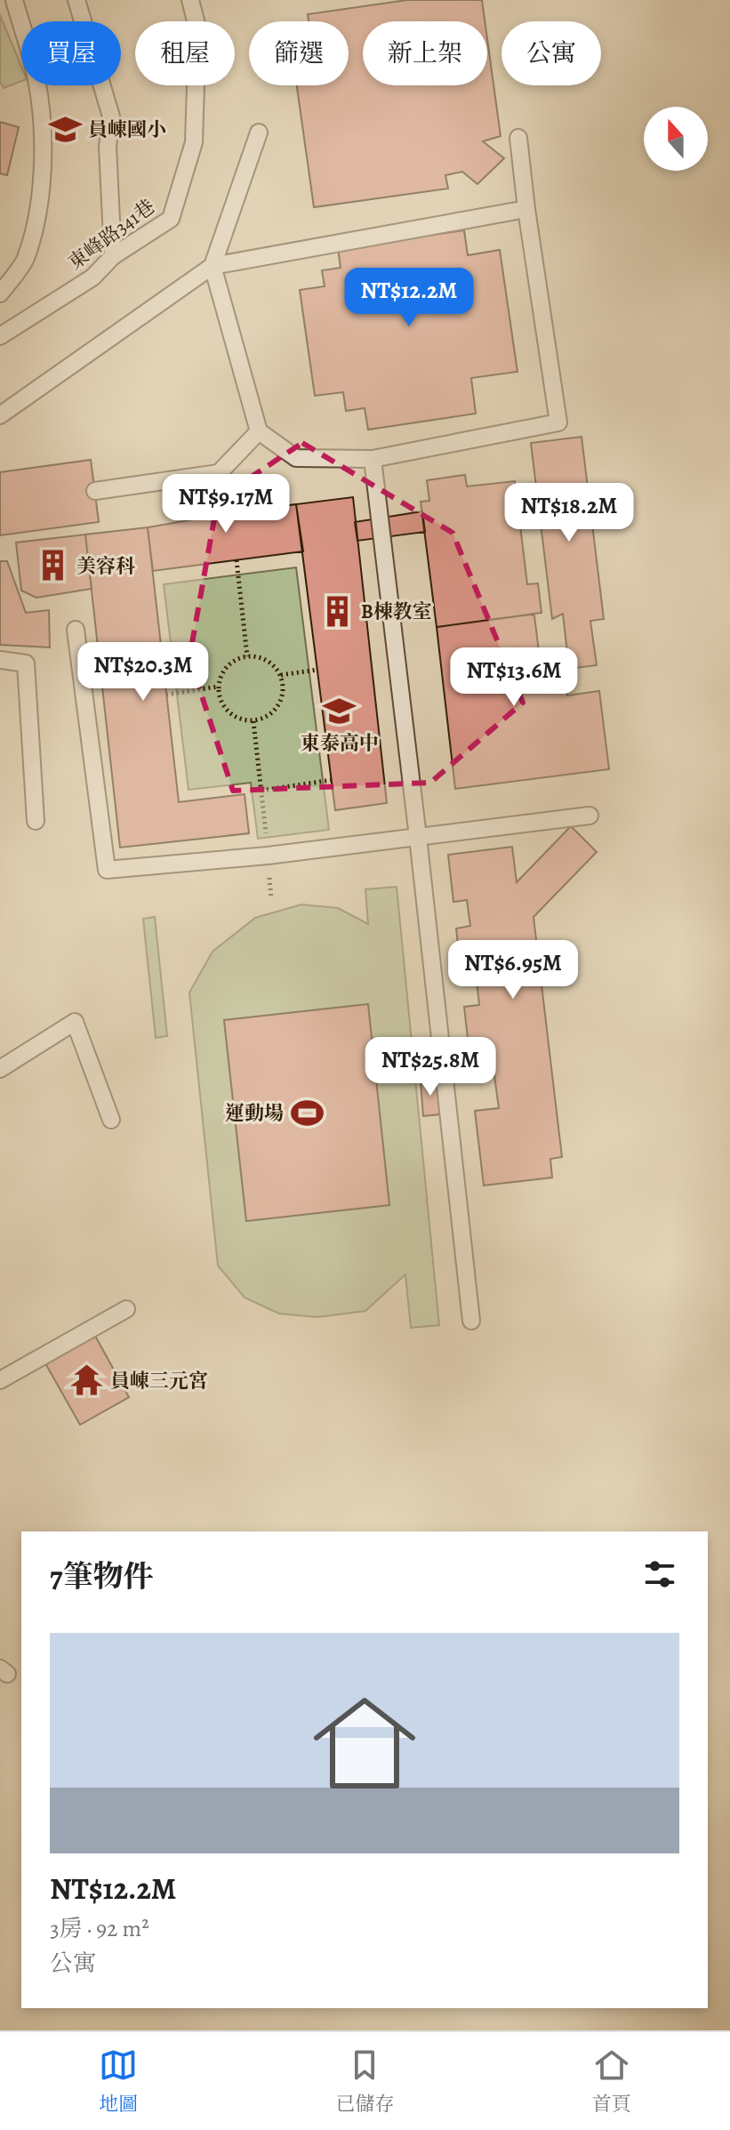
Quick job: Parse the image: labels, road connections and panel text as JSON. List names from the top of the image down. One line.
{"streets":{"lane":["東峰路341巷"]},"places":{"school or university":["員崠國小","東泰高中"],"building":["美容科","B棟教室"],"sports":["運動場"],"temple":["員崠三元宮"]},"north":"top","page":{"chip":["買屋","租屋","篩選","新上架","公寓"],"price":["NT$12.2M","NT$9.17M","NT$18.2M","NT$20.3M","NT$13.6M","NT$6.95M","NT$25.8M"],"heading":"7筆物件","list":[{"name":"NT$12.2M","note":"3房 · 92 m² · 公寓"}],"tabs":["地圖","已儲存","首頁"]}}
